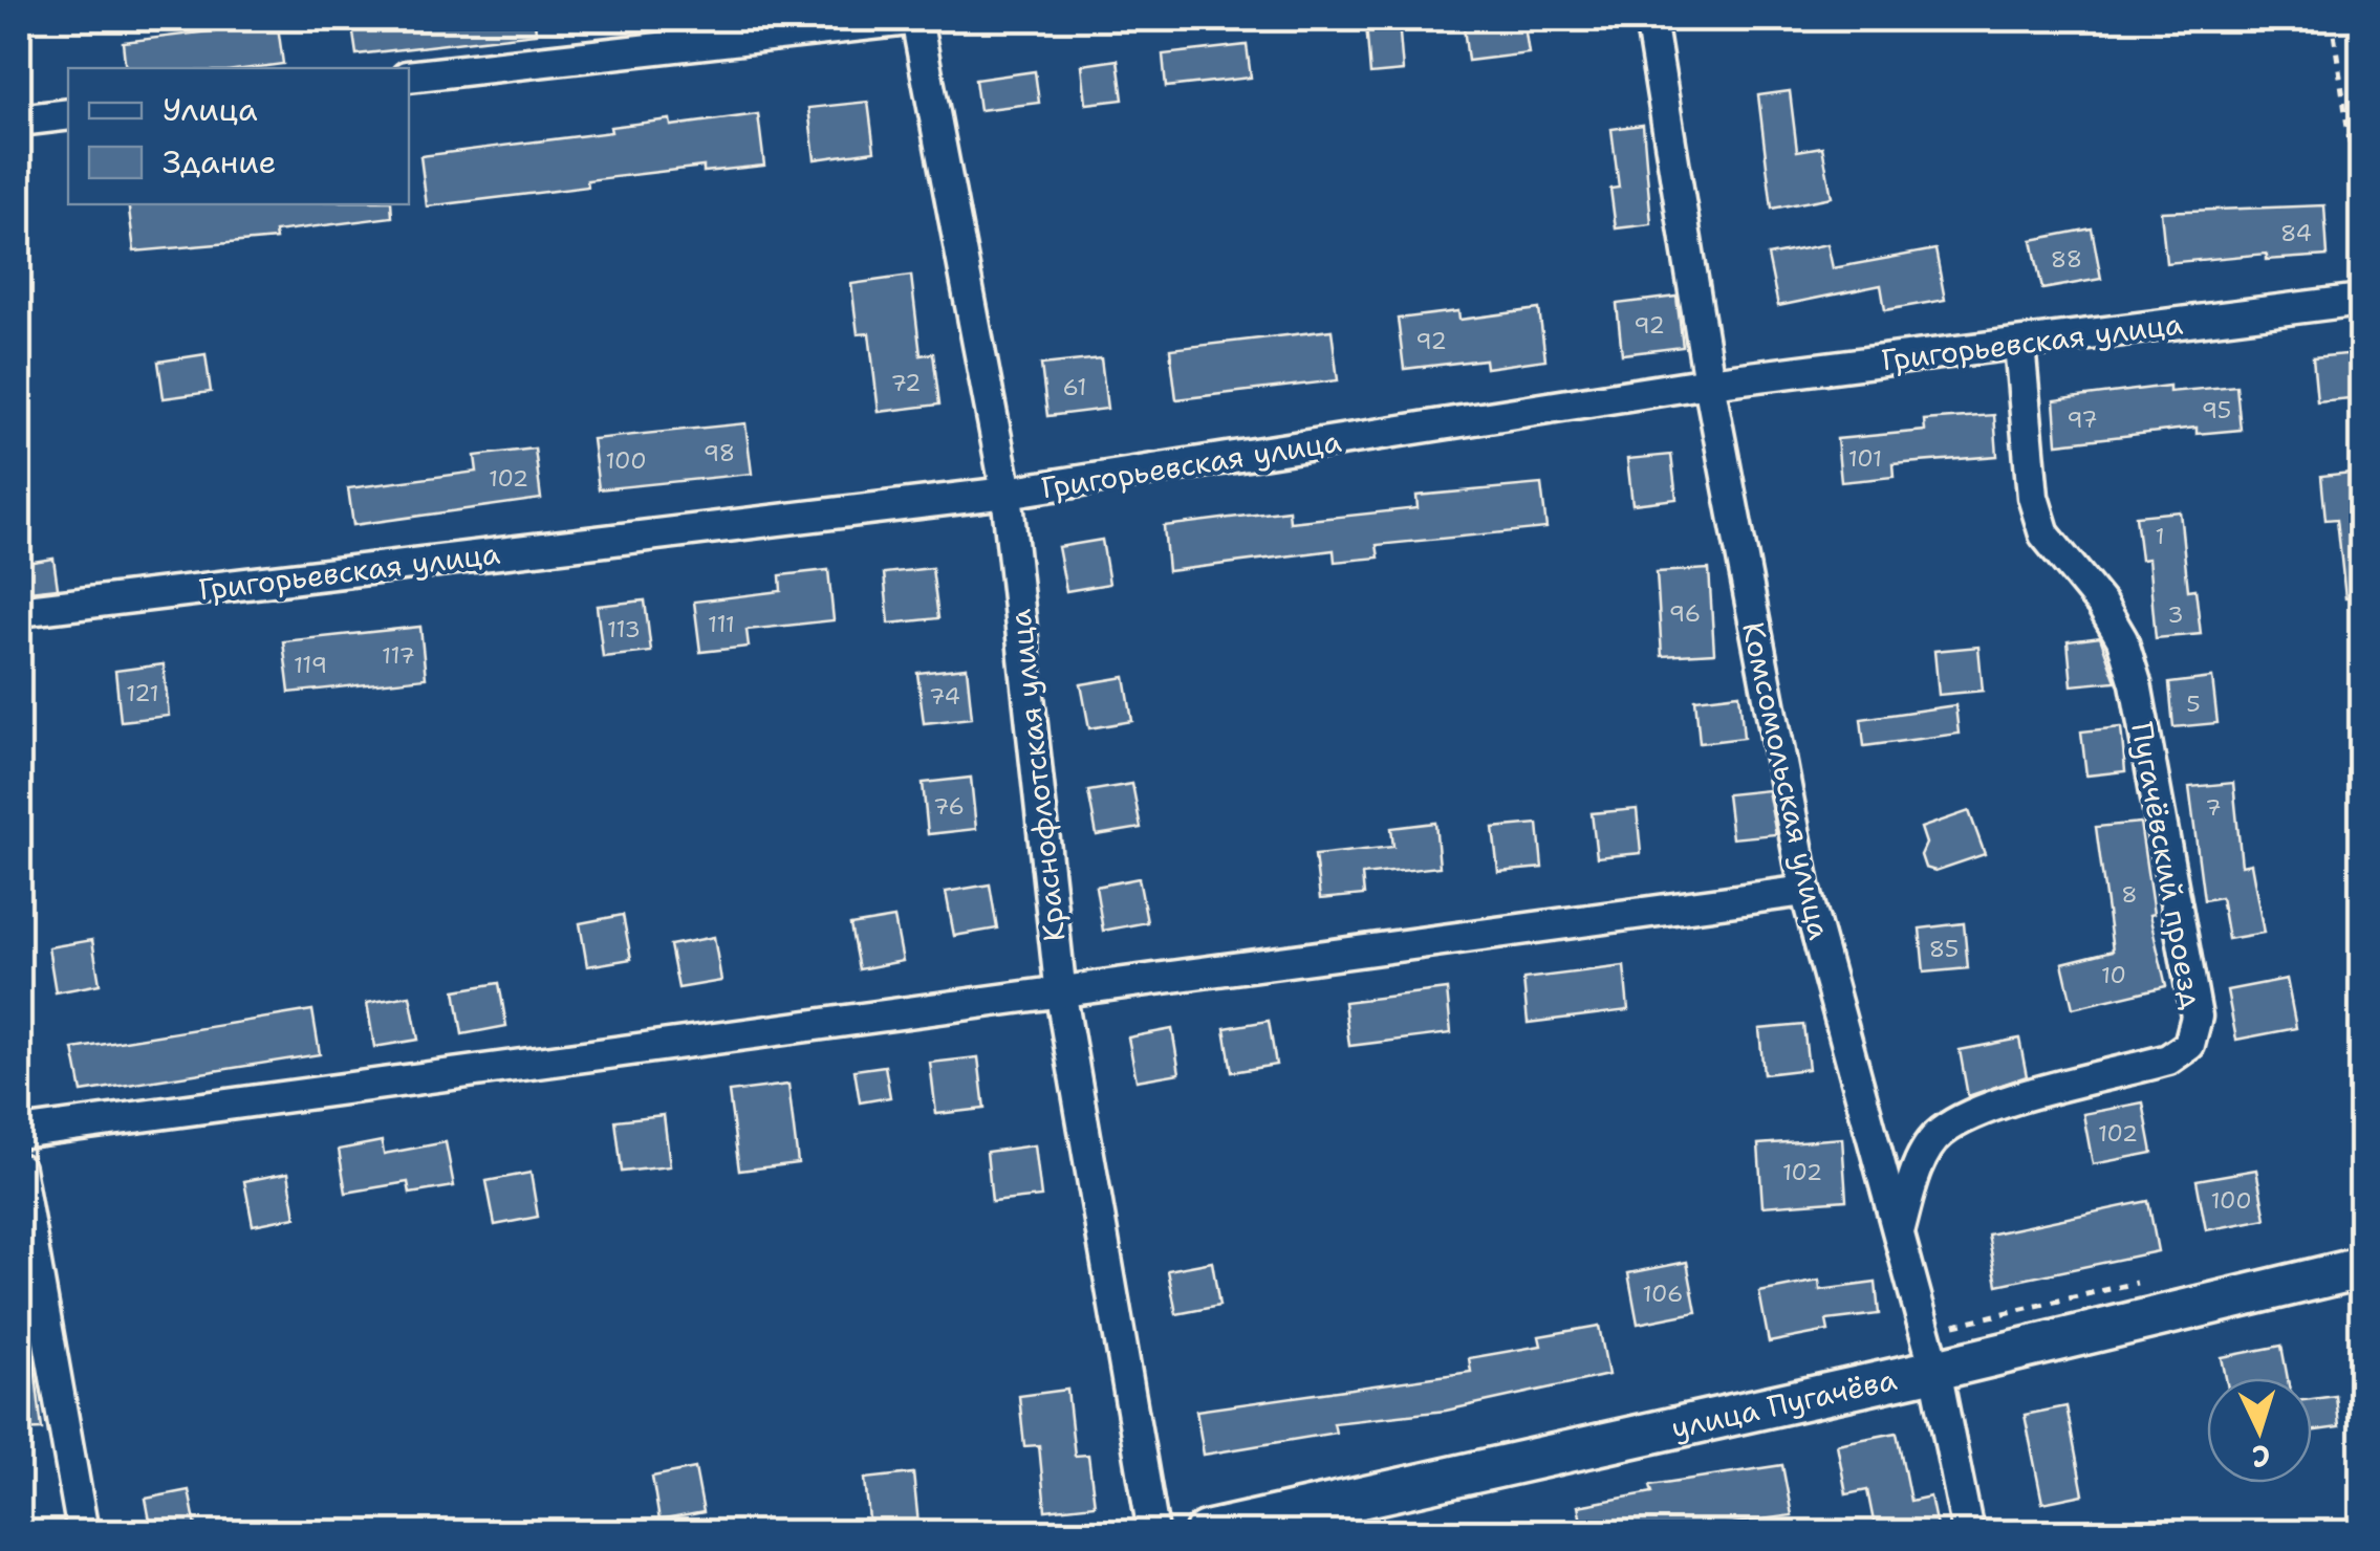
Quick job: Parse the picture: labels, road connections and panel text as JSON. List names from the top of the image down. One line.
{"streets":{"main road":["улица Пугачёва"],"street":["Григорьевская улица","Краснофлотская улица","Комсомольская улица","Пугачёвский проезд"]},"crossings":[["Григорьевская улица","Краснофлотская улица"],["Григорьевская улица","Комсомольская улица"],["Григорьевская улица","Пугачёвский проезд"],["Комсомольская улица","Пугачёвский проезд"],["Комсомольская улица","улица Пугачёва"]],"house_numbers":["84","88","92","92","72","61","95","97","98","101","100","102","1","96","3","111","113","117","119","121","74","5","76","7","8","85","10","102","102","100","106"],"legend":["Улица","Здание"],"north":"bottom"}
